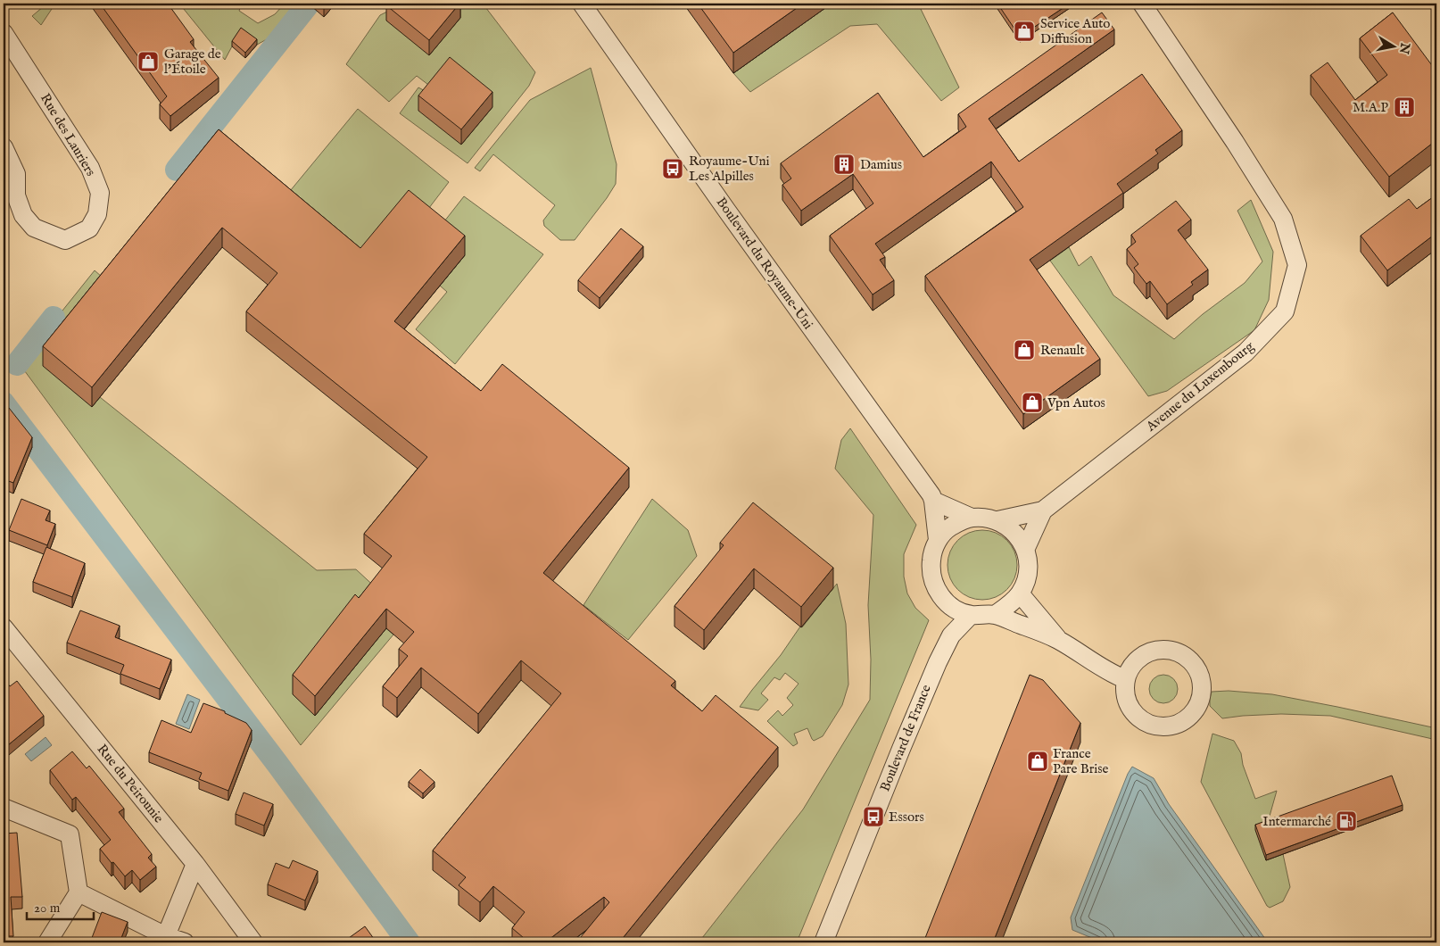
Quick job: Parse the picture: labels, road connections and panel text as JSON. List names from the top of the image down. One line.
{"streets":{"street":["Rue des Lauriers","Boulevard du Royaume-Uni","Avenue du Luxembourg","Boulevard de France","Rue du Peirounie"]},"crossings":[["Boulevard du Royaume-Uni","Avenue du Luxembourg"],["Boulevard du Royaume-Uni","Boulevard de France"],["Avenue du Luxembourg","Boulevard de France"]],"places":{"shop":["Service Auto Diffusion","Garage de l'Étoile","Renault","Vpn Autos","France Pare Brise"],"building":["M.A.P","Damius"],"bus stop":["Royaume-Uni Les Alpilles","Essors"],"fuel station":["Intermarché"]},"scale_bar":"20 m","north":"right"}
